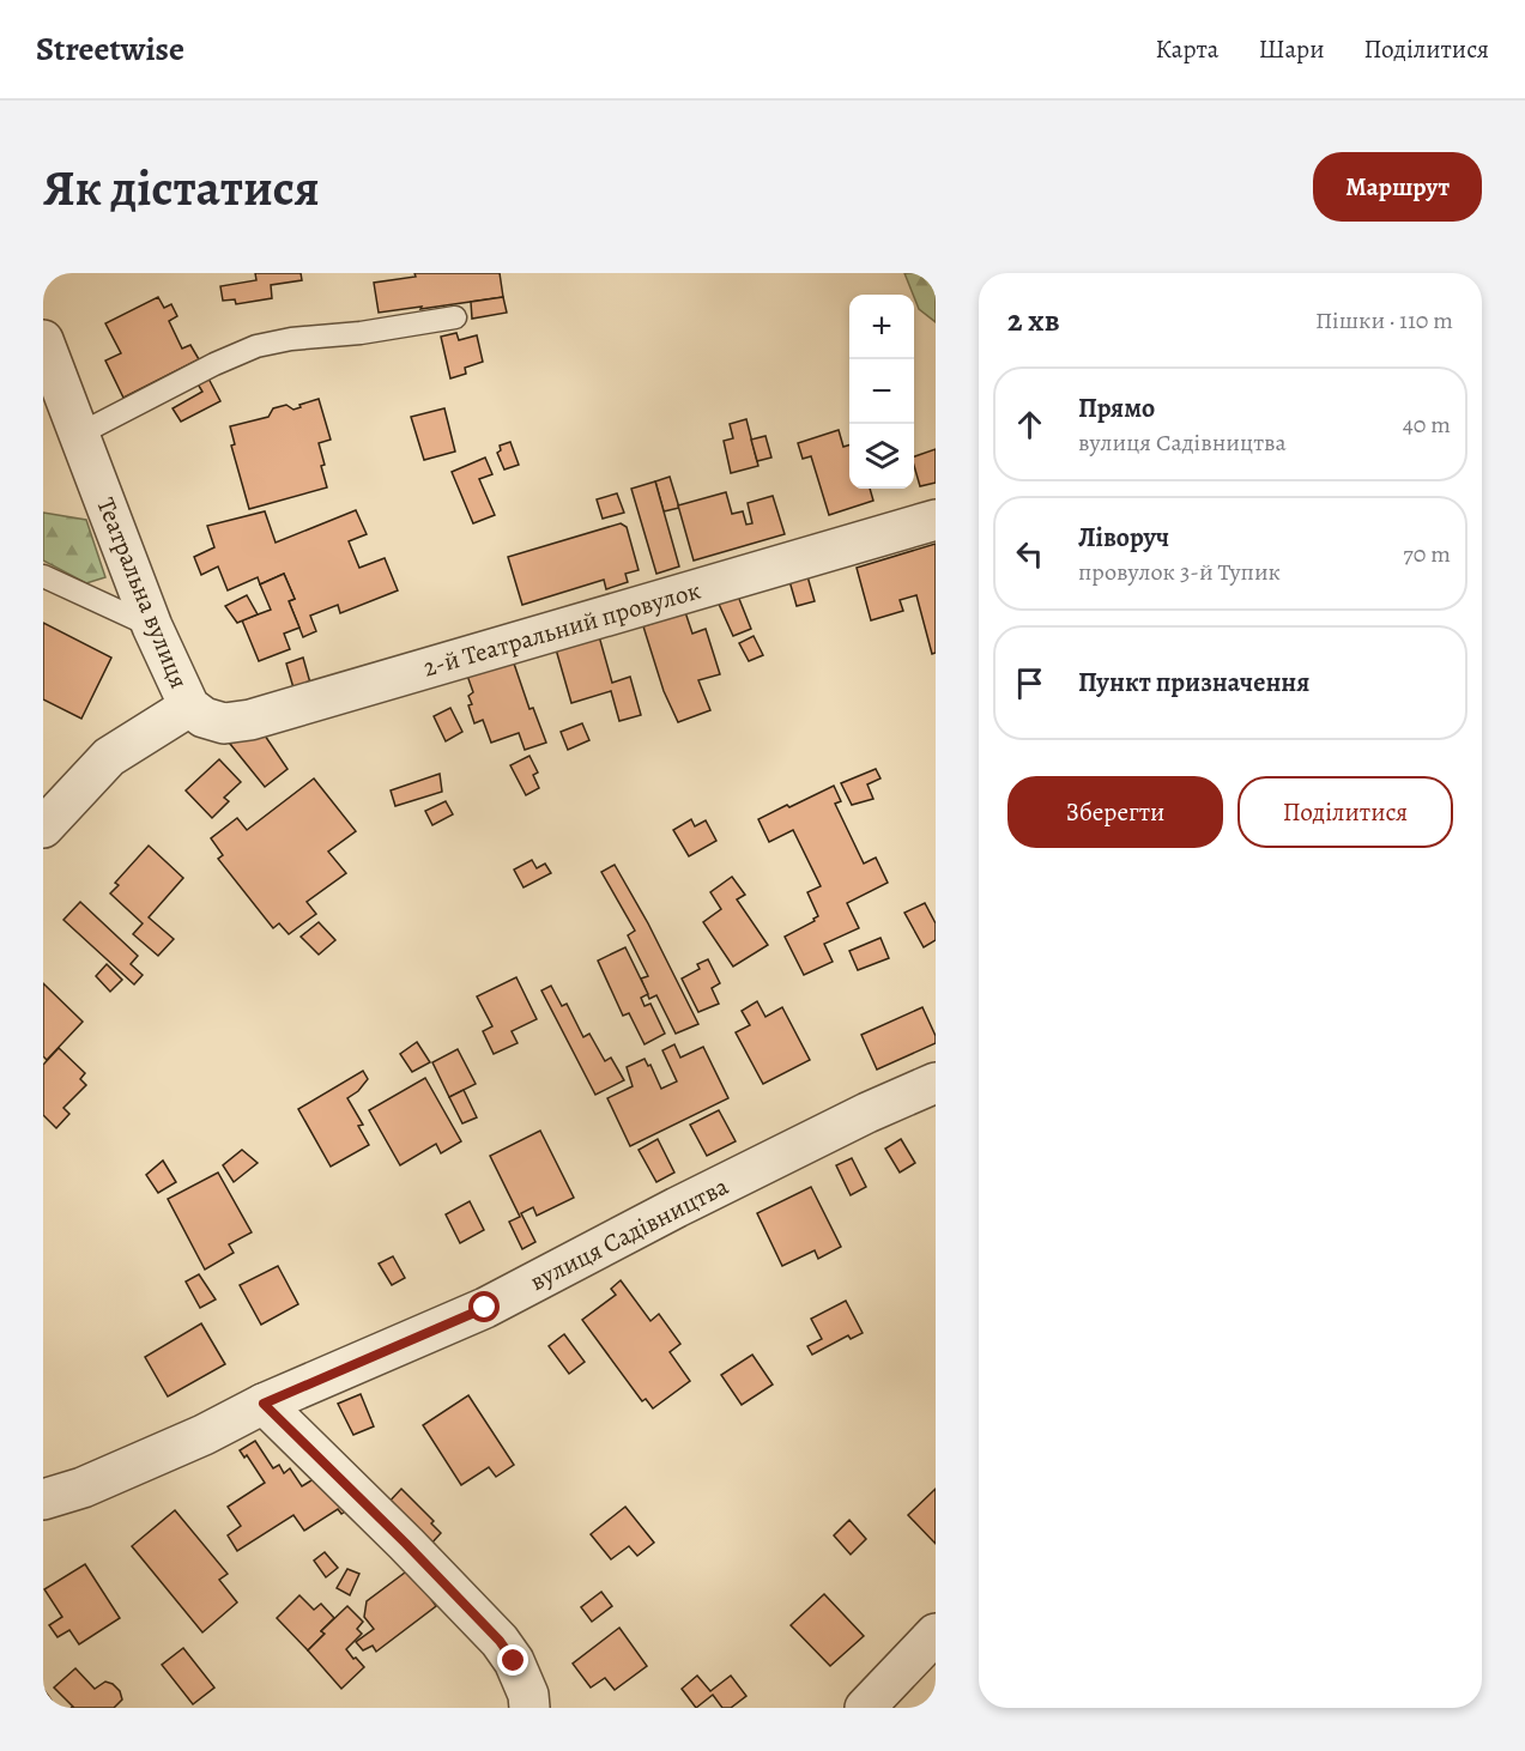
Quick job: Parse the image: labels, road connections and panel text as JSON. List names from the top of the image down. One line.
{"streets":{"street":["Театральна вулиця","2-й Театральний провулок","вулиця Садівництва"]},"crossings":[["Театральна вулиця","2-й Театральний провулок"]],"page":{"header":"Streetwise","nav":["Карта","Шари","Поділитися"],"buttons":["Маршрут",["Зберегти","Поділитися"]],"title":"Як дістатися","heading":["2 хв","Пішки · 110 m"],"map_buttons":["+","−"],"list":[["Прямо","вулиця Садівництва","40 m"],["Ліворуч","провулок 3-й Тупик","70 m"],"Пункт призначення"]}}
